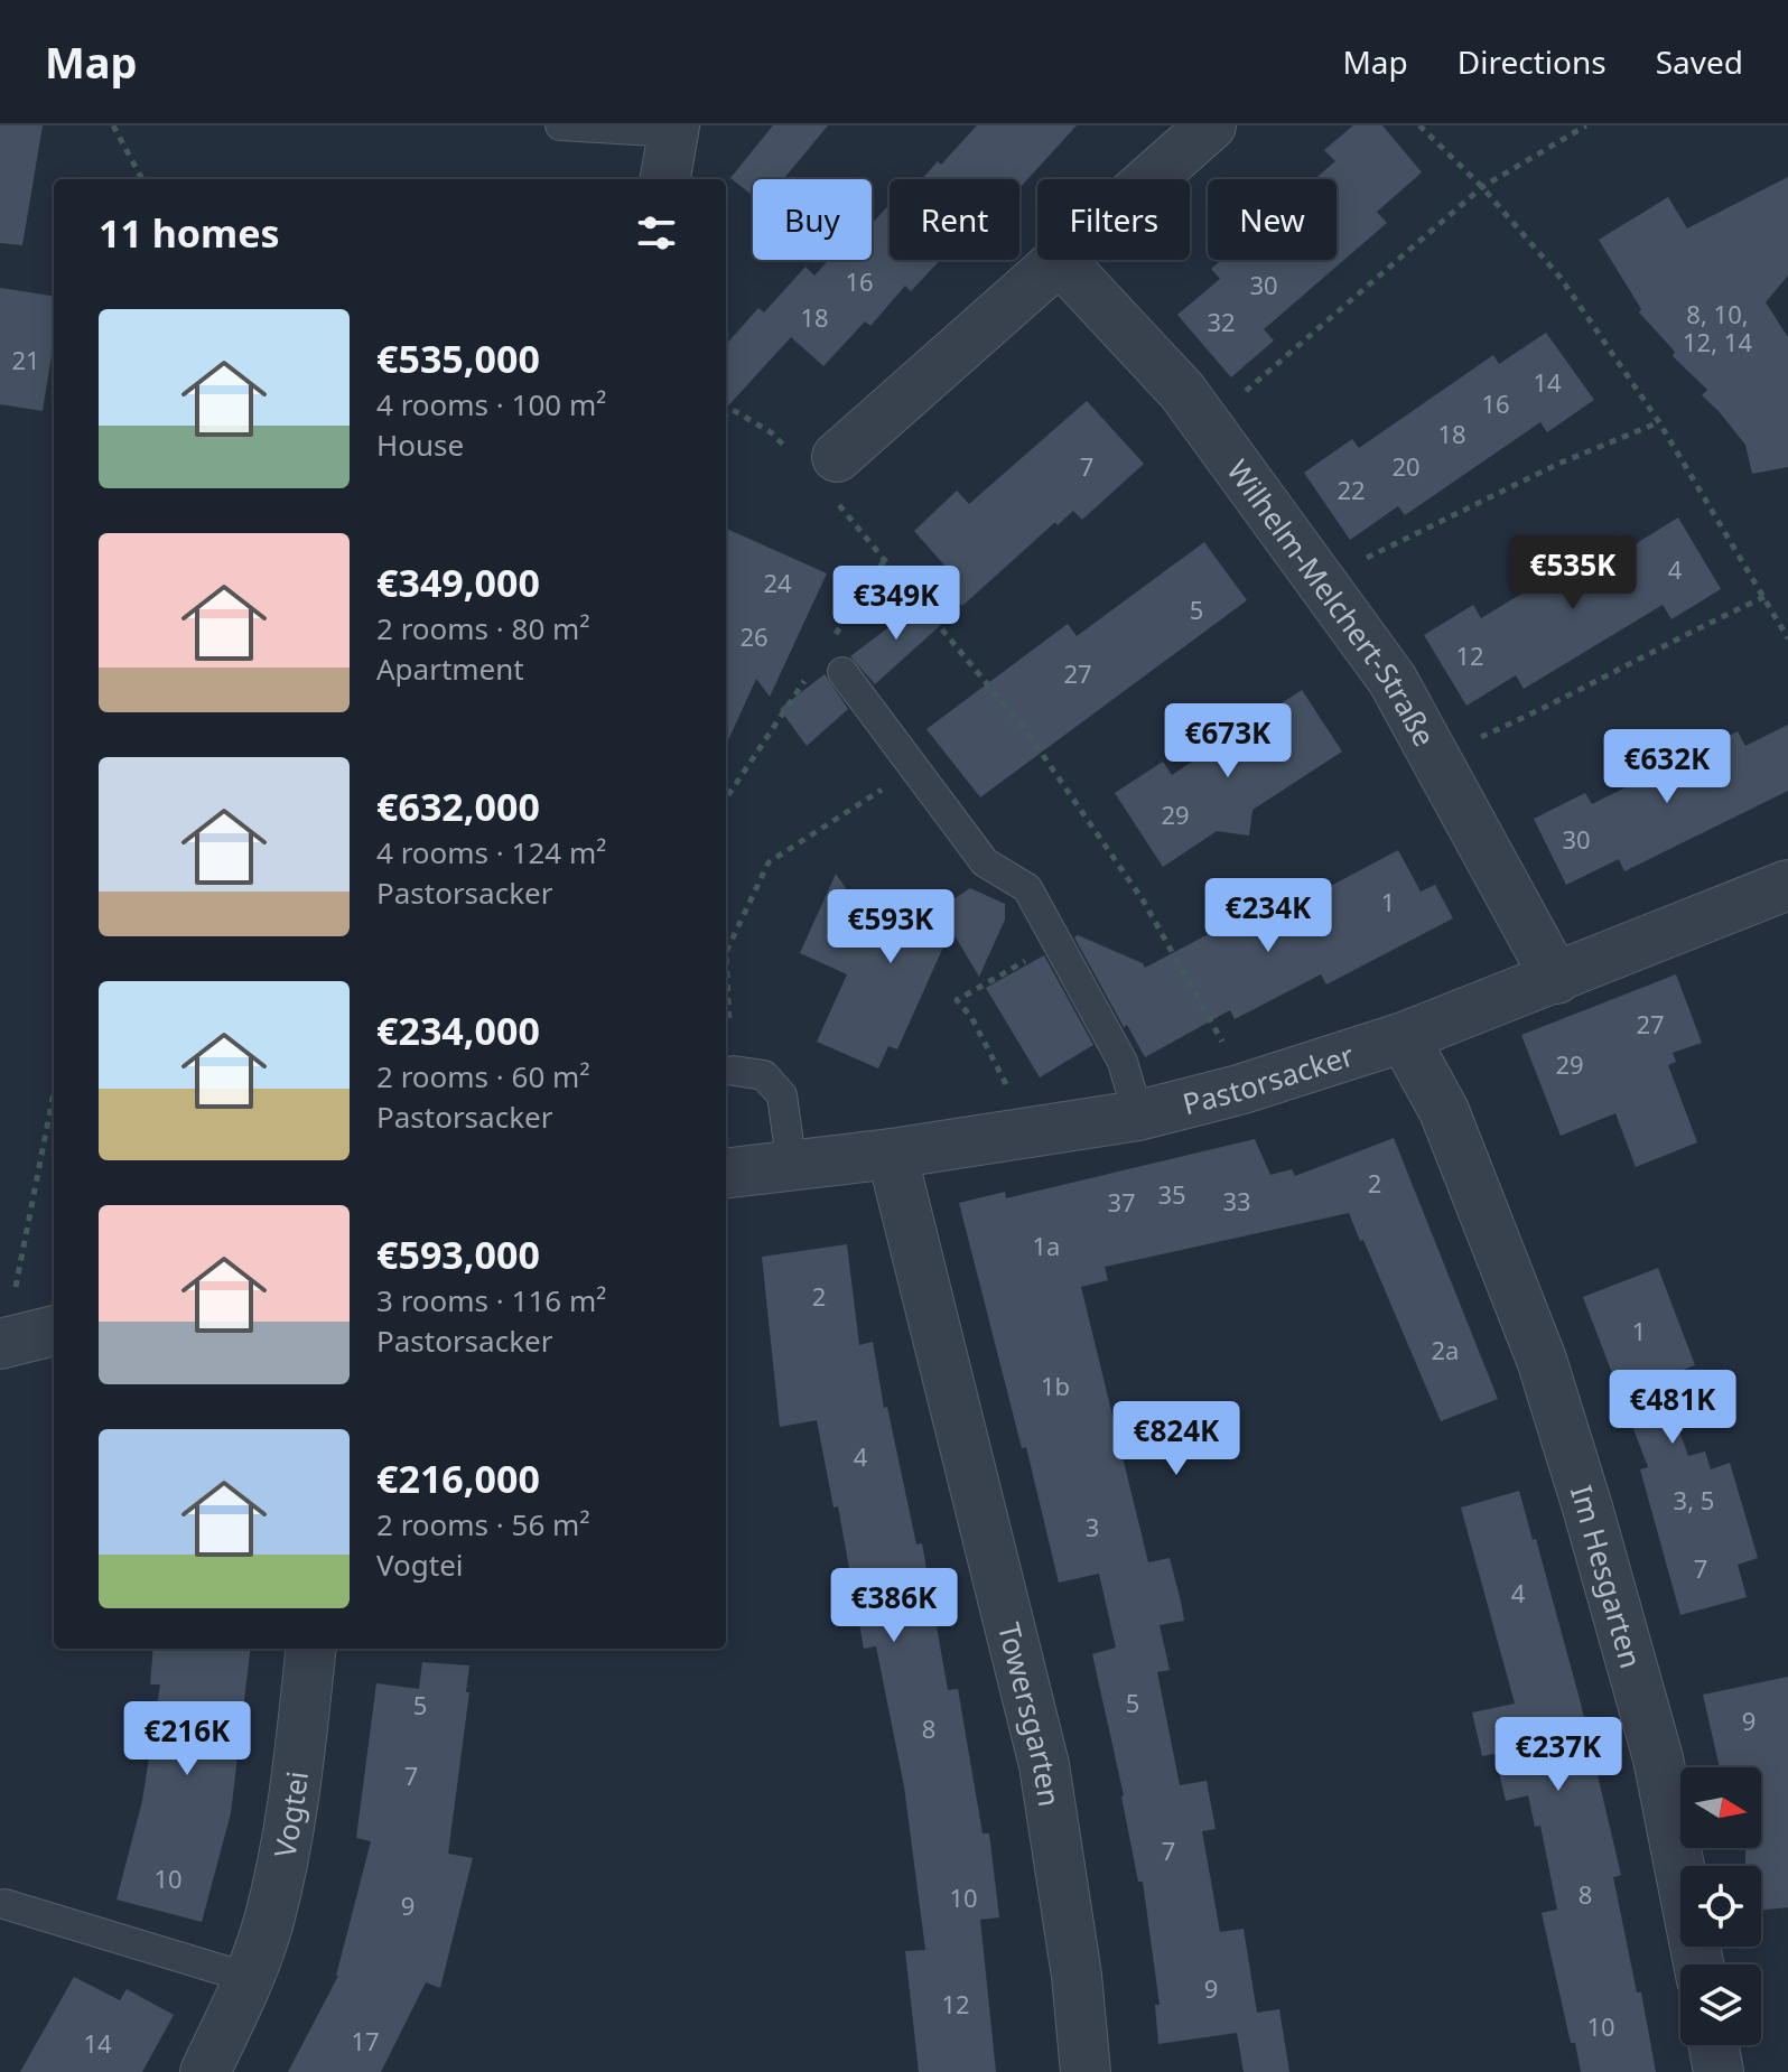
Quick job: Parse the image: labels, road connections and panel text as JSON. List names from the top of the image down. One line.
{"streets":{"street":["Wilhelm-Melchert-Straße","Pastorsacker","Im Hesgarten","Towersgarten","Vogtei"]},"crossings":[["Wilhelm-Melchert-Straße","Pastorsacker"],["Pastorsacker","Im Hesgarten"],["Pastorsacker","Towersgarten"]],"house_numbers":["16","30","8, 10, 12, 14","18","32","21","14","16","18","7","20","22","4","24","5","26","12","27","29","30","1","27","29","2","35","33","37","1a","2","1","2a","1b","4","3, 5","3","7","4","5","5","9","8","7","7","10","8","10","9","9","12","10","17","14"],"north":"right","page":{"header":"Map","nav":["Map","Directions","Saved"],"chip":["Buy","Rent","Filters","New"],"heading":"11 homes","list":[{"name":"€535,000","note":"4 rooms · 100 m² · House"},{"name":"€349,000","note":"2 rooms · 80 m² · Apartment"},{"name":"€632,000","note":"4 rooms · 124 m² · Pastorsacker"},{"name":"€234,000","note":"2 rooms · 60 m² · Pastorsacker"},{"name":"€593,000","note":"3 rooms · 116 m² · Pastorsacker"},{"name":"€216,000","note":"2 rooms · 56 m² · Vogtei"}],"price":["€535K","€349K","€673K","€632K","€234K","€593K","€481K","€824K","€386K","€216K","€237K"]}}
